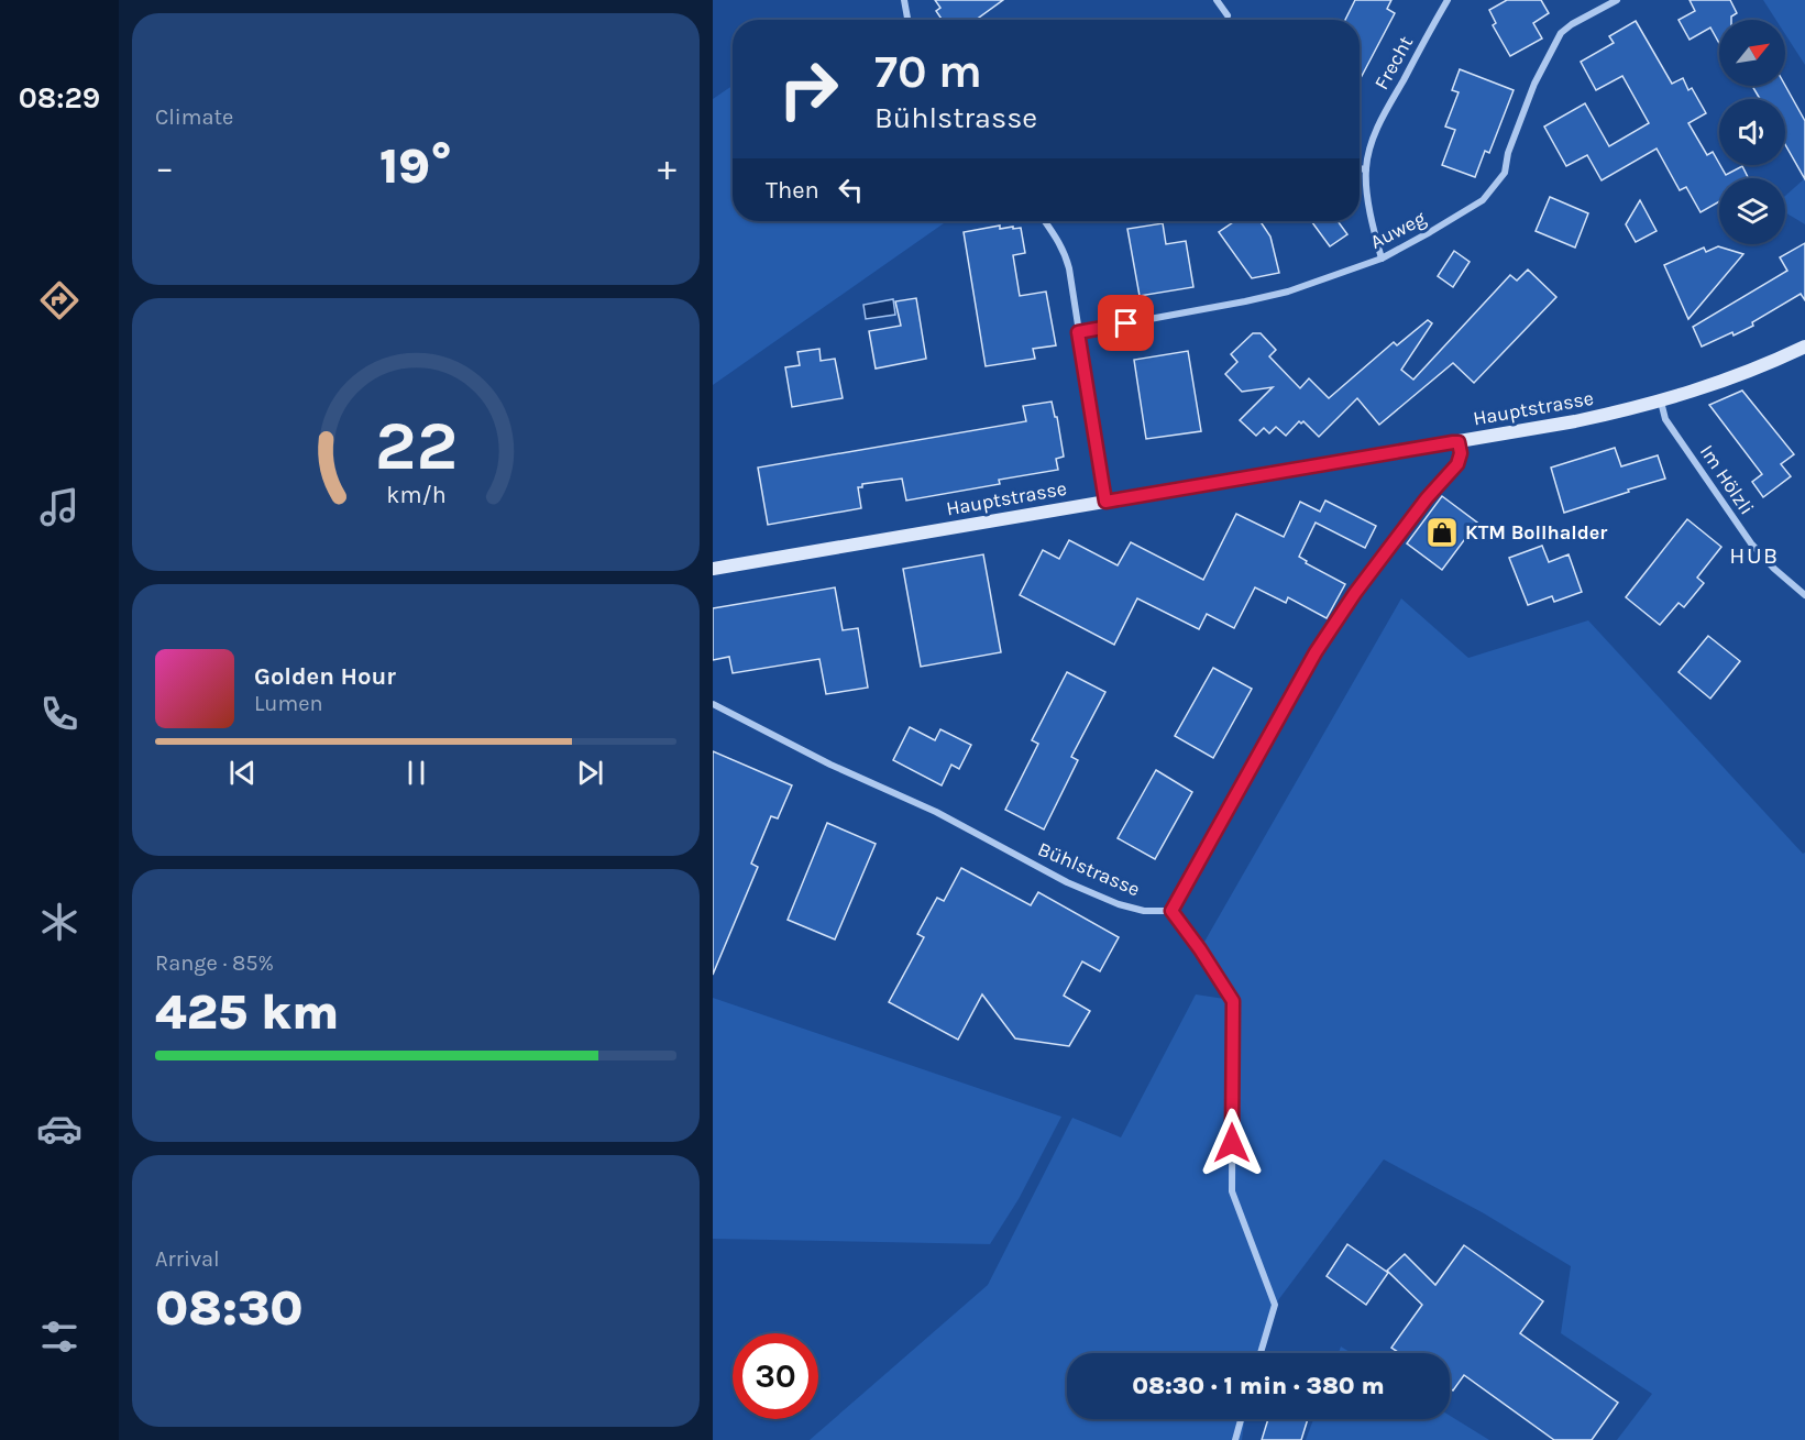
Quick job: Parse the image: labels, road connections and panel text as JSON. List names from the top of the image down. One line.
{"streets":{"street":["Frecht","Auweg","Hauptstrasse","Im Hölzli","Bühlstrasse"]},"crossings":[["Frecht","Auweg"],["Hauptstrasse","Im Hölzli"]],"districts":["HUB"],"places":{"shop":["KTM Bollhalder"]},"north":"top right","page":{"tabs":"08:29","tile":["Climate",["Range · 85%","425 km"],["Arrival","08:30"]],"turn":["70 m","Bühlstrasse"],"heat":["−","19°","+"],"then":"Then","song":["Golden Hour","Lumen"],"limit":"30","trip":"08:30 · 1 min · 380 m","gauge":["22","km/h"]}}
